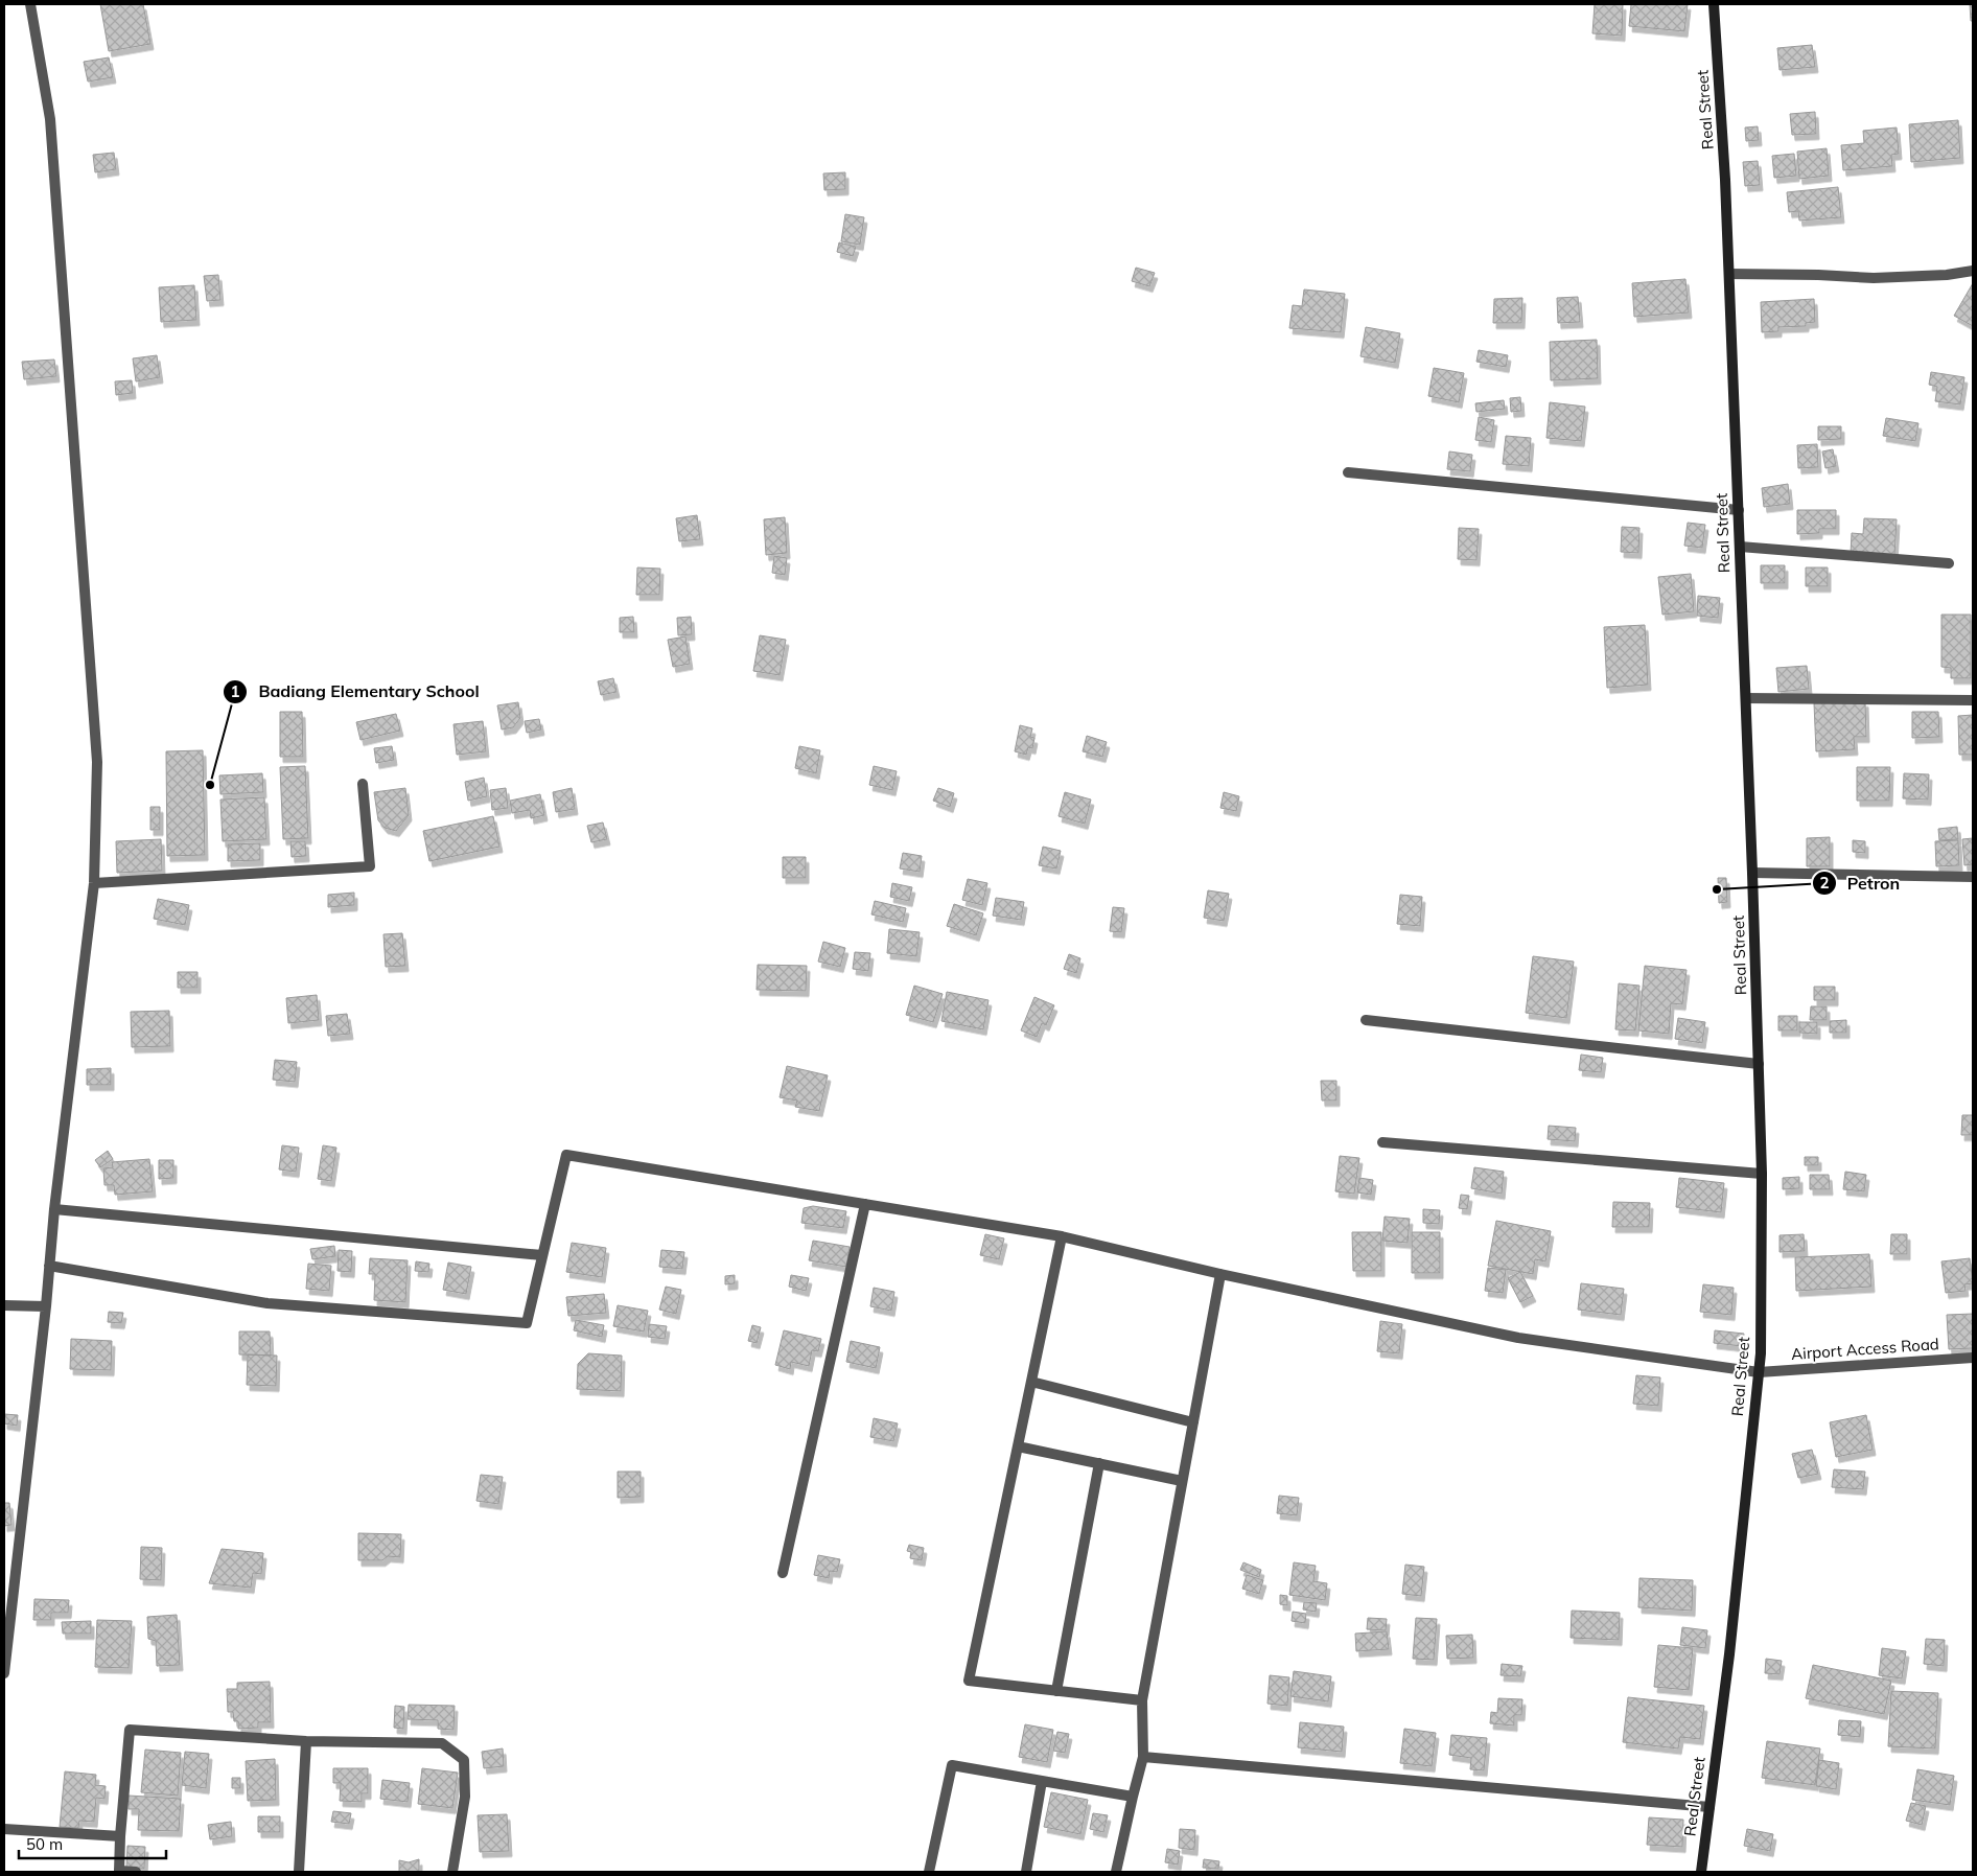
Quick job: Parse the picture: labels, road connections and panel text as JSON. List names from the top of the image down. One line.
{"streets":{"main road":["Real Street"],"street":["Airport Access Road"]},"crossings":[["Real Street","Airport Access Road"]],"places":["Badiang Elementary School","Petron"],"scale_bar":"50 m"}
